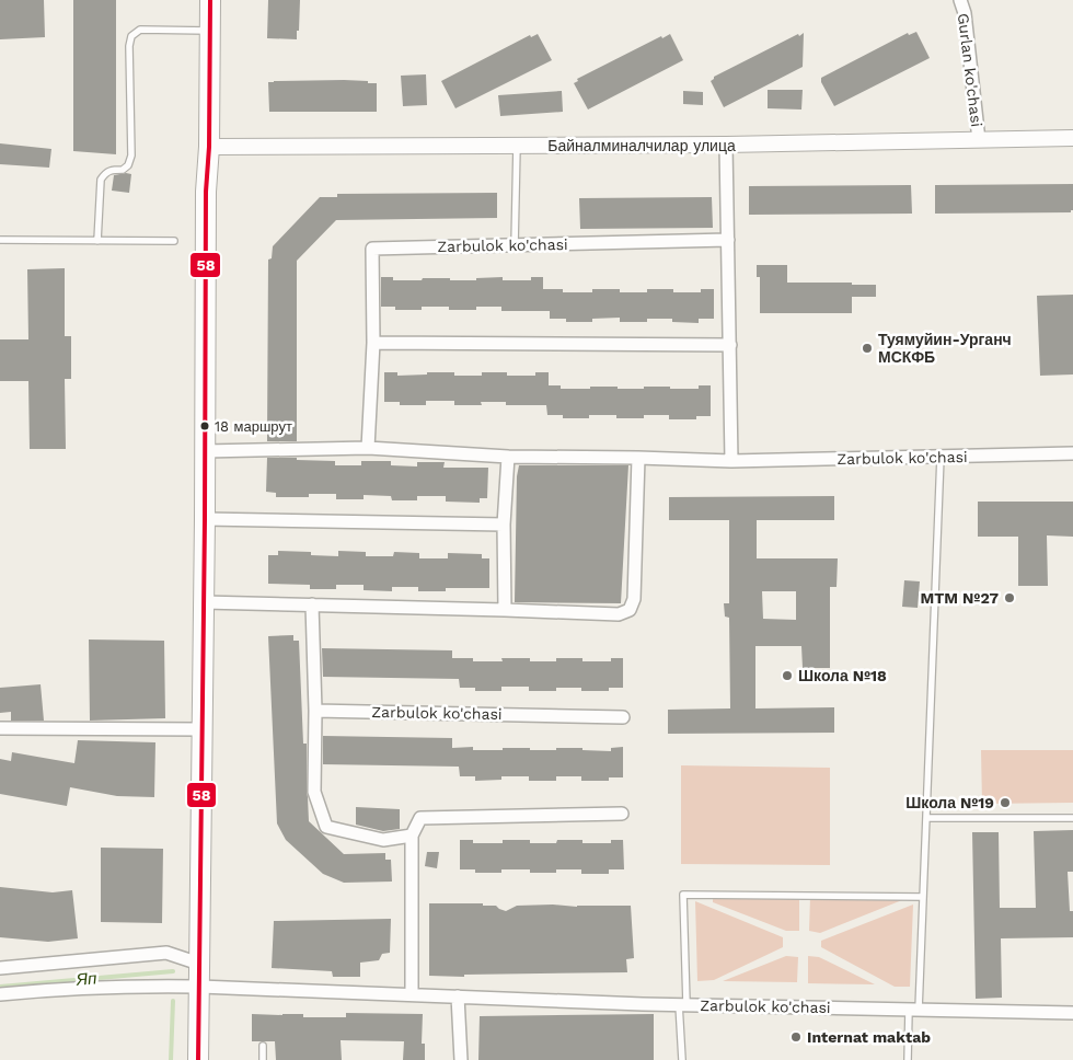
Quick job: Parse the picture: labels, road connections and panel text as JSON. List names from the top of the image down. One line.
{"streets":{"street":["Gurlan ko'chasi","Байналминалчилар улица","Zarbulok ko'chasi"]},"crossings":[["Gurlan ko'chasi","Байналминалчилар улица"]],"water":["Яп"],"places":["Туямуйин-Урганч МСКФБ","18 маршрут","MTM №27","Школа №18","Школа №19","Internat maktab"],"lines":["transit line 58"]}
